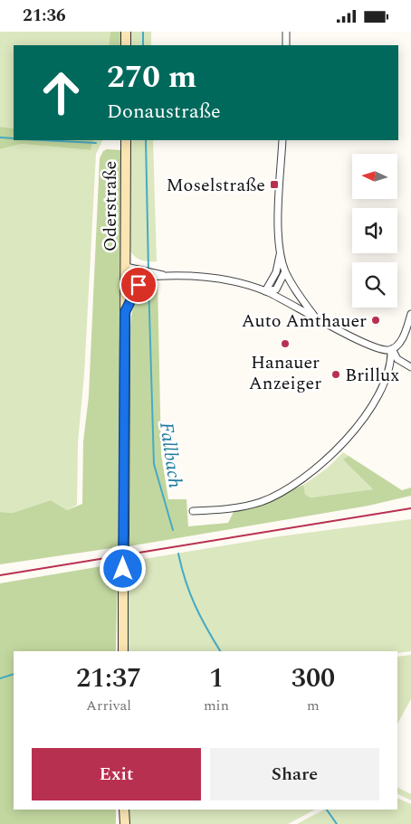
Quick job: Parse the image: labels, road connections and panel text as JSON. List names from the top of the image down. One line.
{"streets":{"street":["Oderstraße"]},"water":["Fallbach"],"places":{"transit":["Moselstraße"],"other":["Auto Amthauer","Hanauer Anzeiger","Brillux"]},"north":"left","page":{"status":"21:36","turn":["270 m","Donaustraße"],"eta":["21:37","Arrival","1","min","300","m"],"buttons":["Exit","Share"]}}
